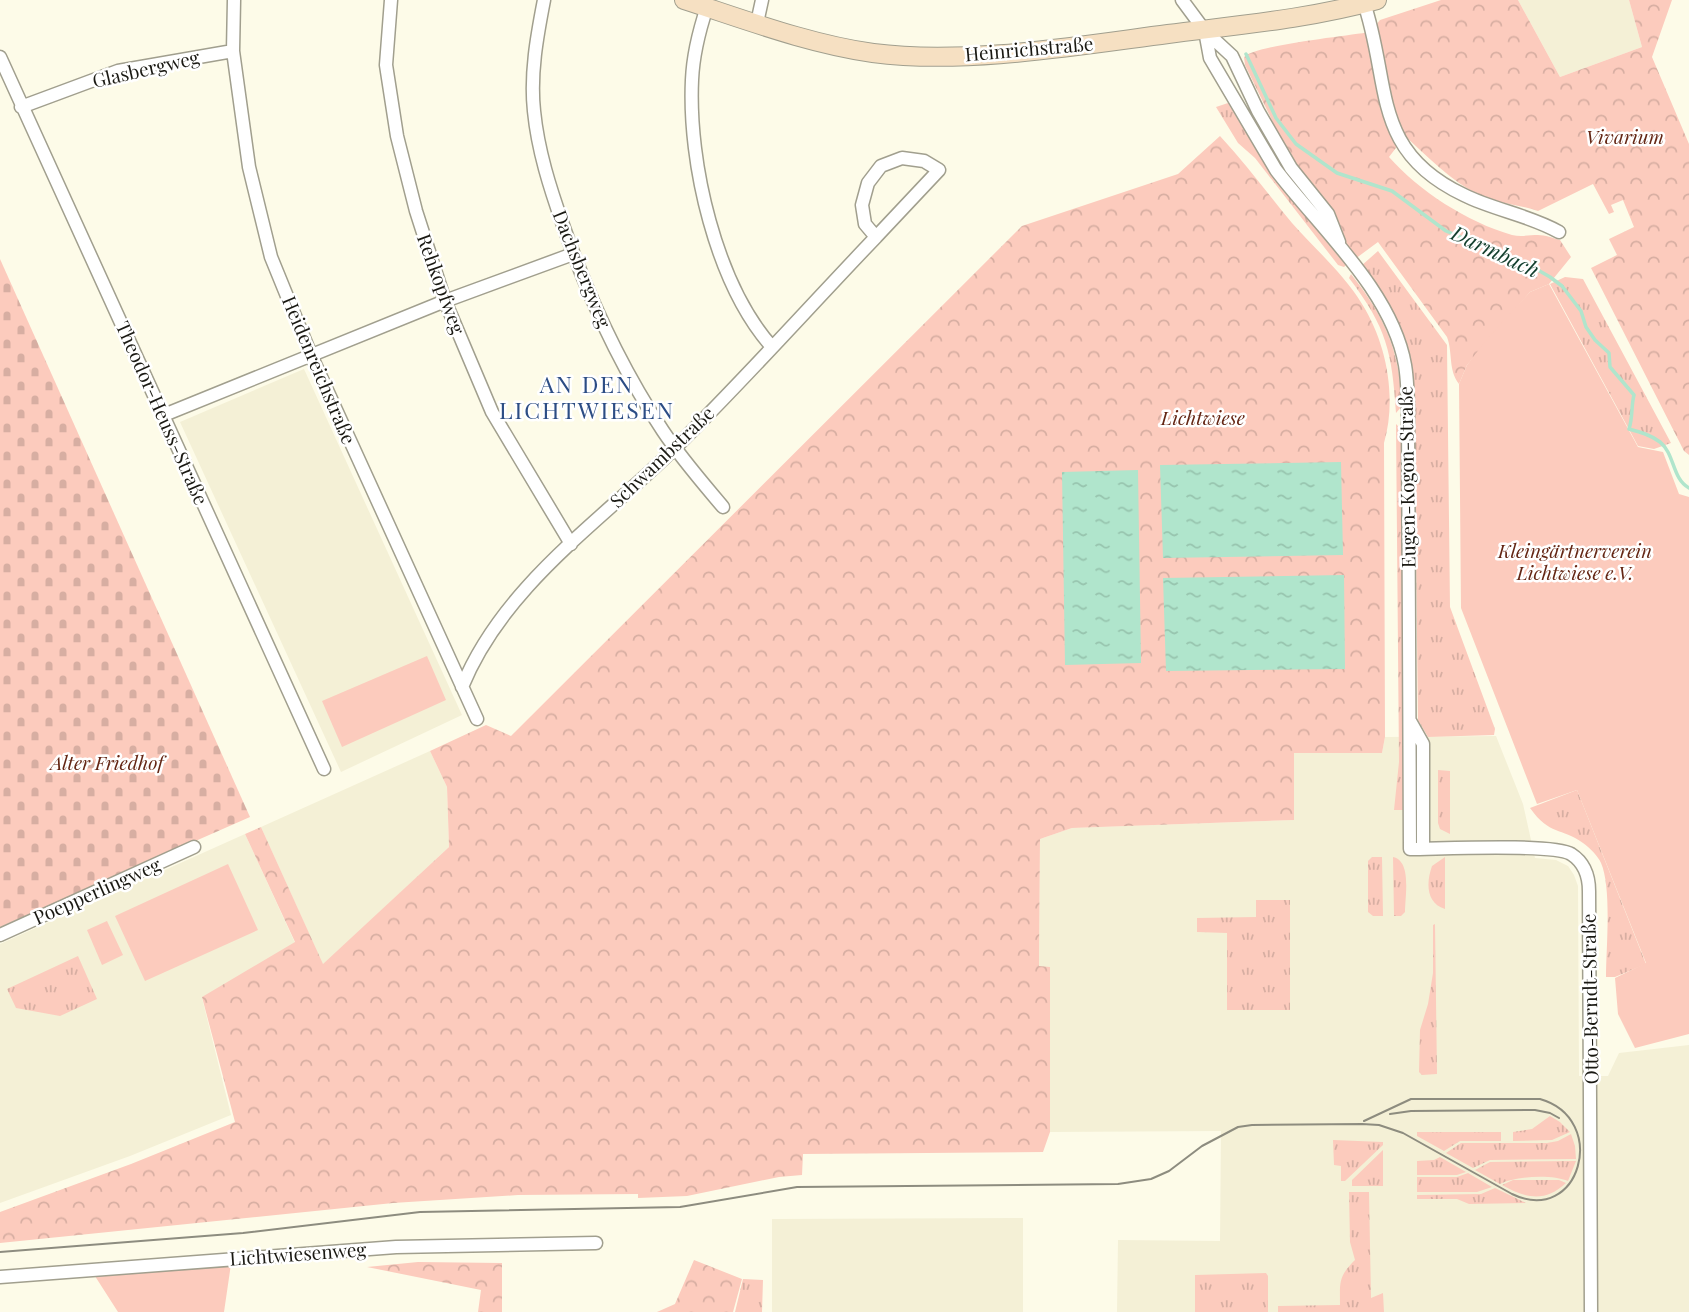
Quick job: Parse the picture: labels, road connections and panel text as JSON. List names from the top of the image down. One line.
{"streets":{"main road":["Heinrichstraße"],"street":["Glasbergweg","Dachsbergweg","Rehkopfweg","Heidenreichstraße","Theodor-Heuss-Straße","Schwambstraße","Eugen-Kogon-Straße","Poepperlingweg","Otto-Berndt-Straße","Lichtwiesenweg"]},"crossings":[["Heinrichstraße","Eugen-Kogon-Straße"],["Glasbergweg","Heidenreichstraße"],["Glasbergweg","Theodor-Heuss-Straße"],["Dachsbergweg","Schwambstraße"],["Rehkopfweg","Schwambstraße"],["Heidenreichstraße","Schwambstraße"],["Eugen-Kogon-Straße","Otto-Berndt-Straße"]],"districts":["AN DEN LICHTWIESEN"],"water":["Darmbach"],"parks":["Vivarium","Lichtwiese","Kleingärtnerverein Lichtwiese e.V.","Alter Friedhof"]}
